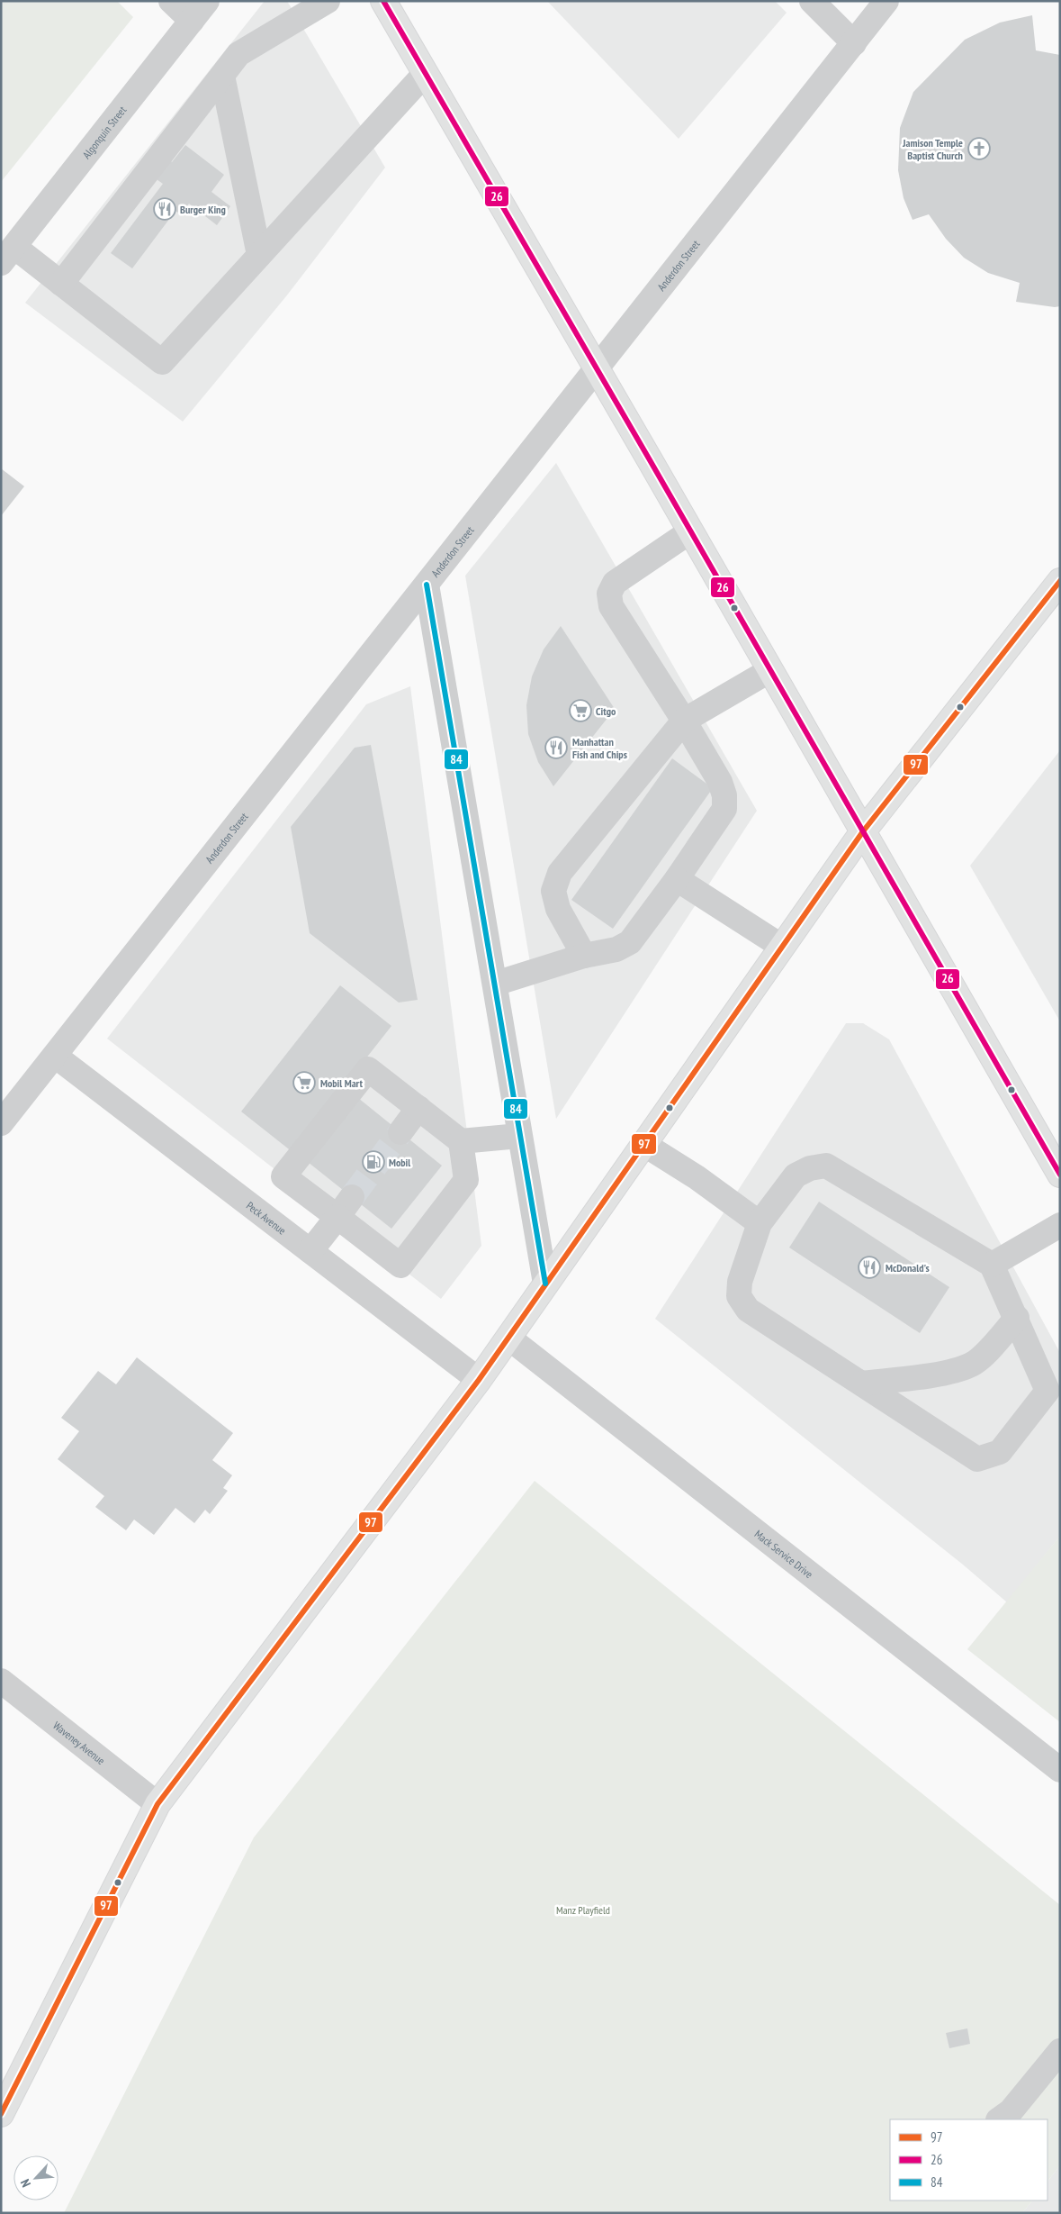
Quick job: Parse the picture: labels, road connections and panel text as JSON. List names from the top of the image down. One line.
{"streets":{"street":["Algonquin Street","Anderdon Street","Peck Avenue","Mack Service Drive","Waveney Avenue"]},"crossings":[["Anderdon Street","Peck Avenue"]],"parks":["Manz Playfield"],"places":{"church":["Jamison Temple Baptist Church"],"restaurant":["Burger King","Manhattan Fish and Chips","McDonald's"],"supermarket":["Citgo","Mobil Mart"],"fuel station":["Mobil"]},"lines":["transit line 26","transit line 97","transit line 84"],"legend":["97","26","84"],"north":"bottom left"}
